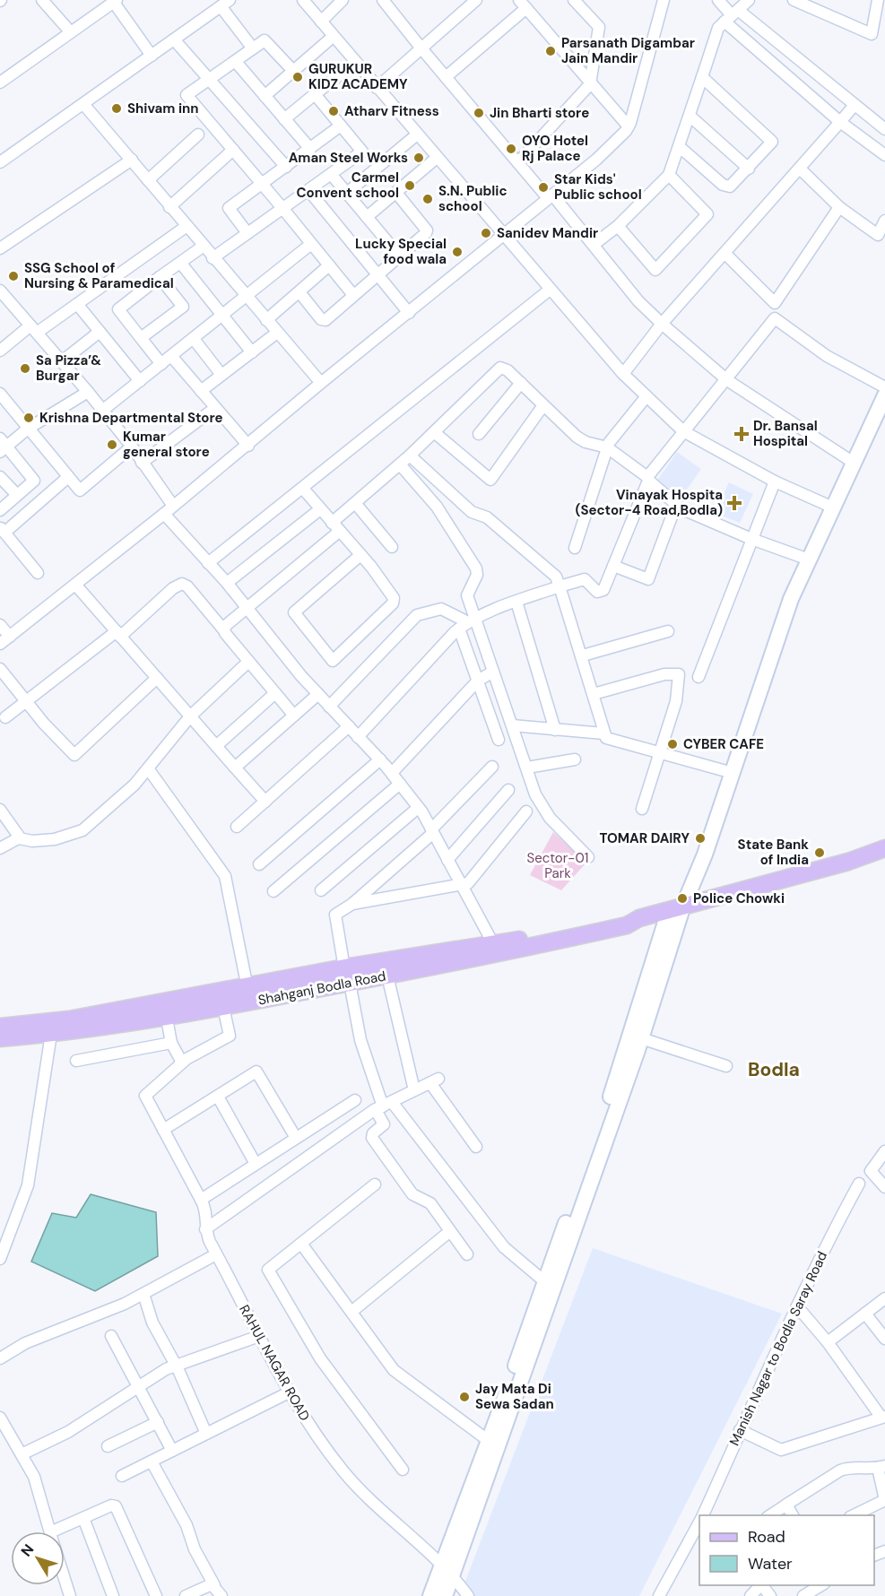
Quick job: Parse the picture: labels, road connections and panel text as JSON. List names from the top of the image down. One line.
{"streets":{"main road":["Shahganj Bodla Road"],"street":["Manish Nagar to Bodla Saray Road","RAHUL NAGAR ROAD"]},"districts":["Bodla"],"parks":["Sector-01 Park"],"places":{"other":["Parsanath Digambar Jain Mandir","GURUKUR KIDZ ACADEMY","Shivam inn","Atharv Fitness","Jin Bharti store","OYO Hotel Rj Palace","Aman Steel Works","Carmel Convent school","Star Kids' Public school","S.N. Public school","Sanidev Mandir","Lucky Special food wala","SSG School of Nursing & Paramedical","Sa Pizza’& Burgar","Krishna Departmental Store","Kumar general store","CYBER CAFE","TOMAR DAIRY","State Bank of India","Police Chowki","Jay Mata Di Sewa Sadan"],"health":["Dr. Bansal Hospital","Vinayak Hospita (Sector-4 Road,Bodla)"]},"legend":["Road","Water"],"north":"top left"}
